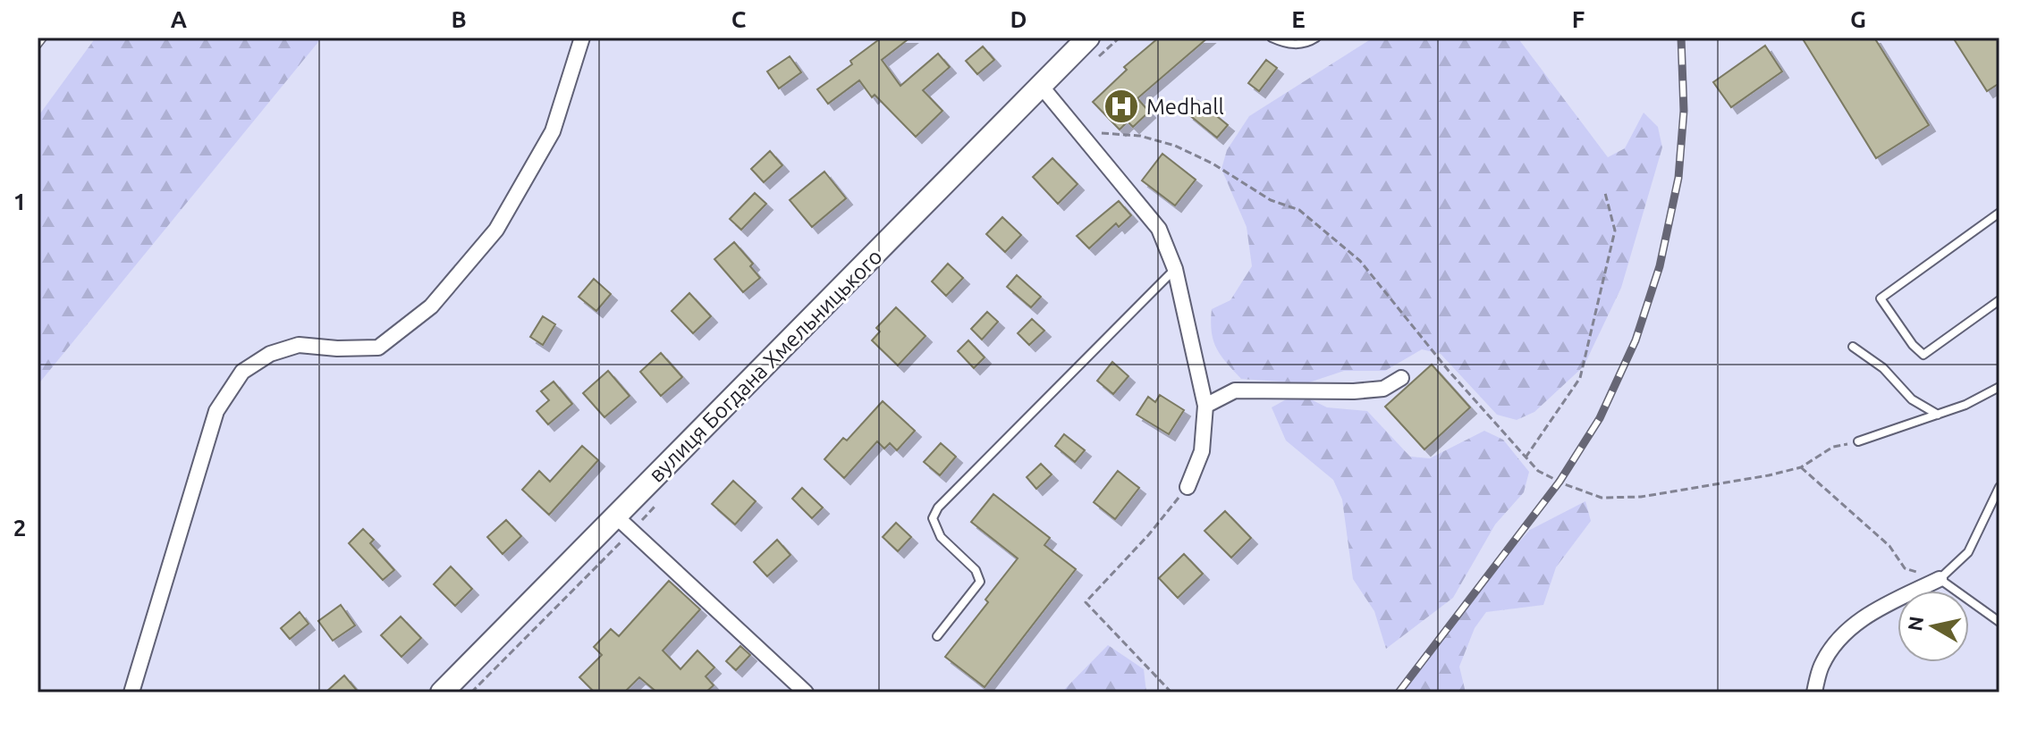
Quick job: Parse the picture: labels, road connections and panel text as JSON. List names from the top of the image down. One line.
{"streets":{"main road":["вулиця Богдана Хмельницького"]},"places":{"hospital":["Medhall"]},"north":"left","grid":{"columns":["A","B","C","D","E","F","G"],"rows":["1","2"]}}
